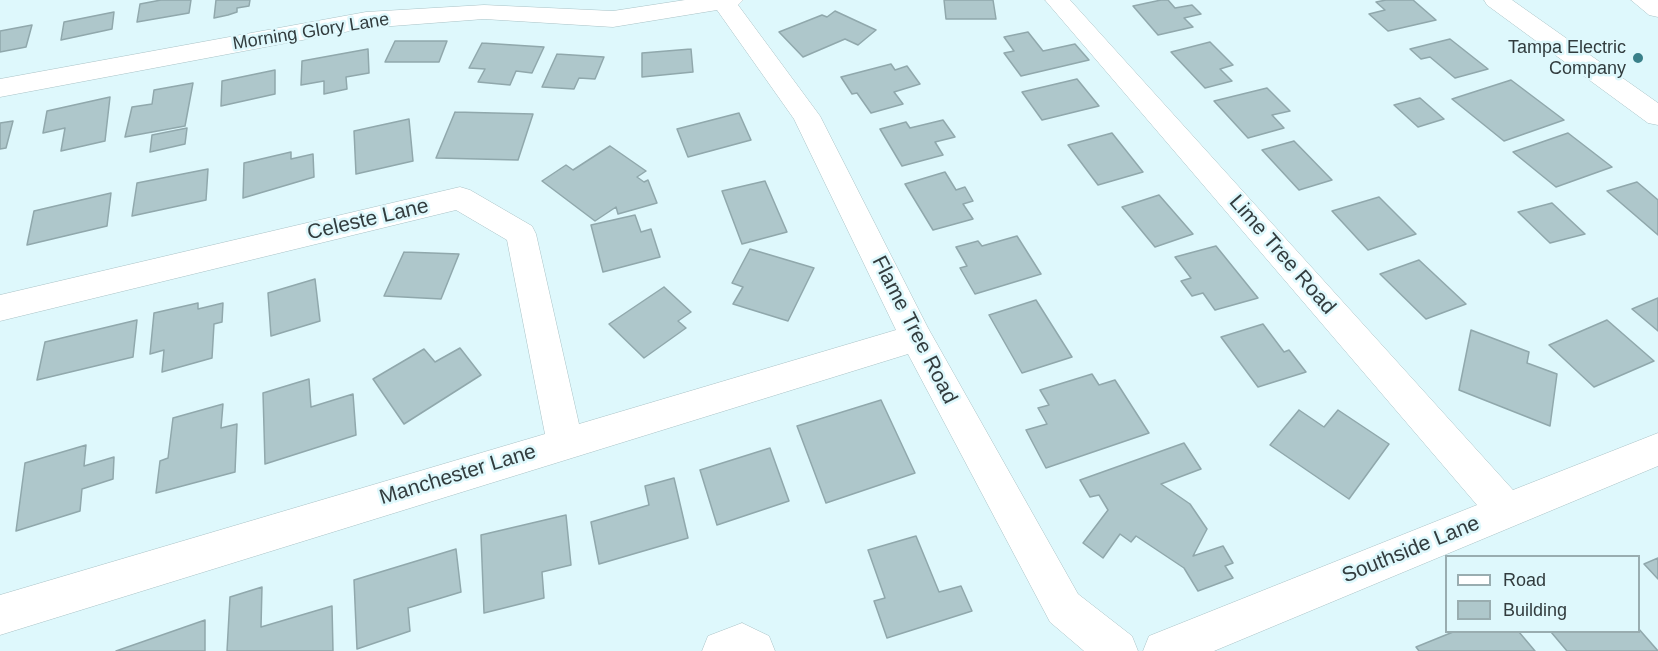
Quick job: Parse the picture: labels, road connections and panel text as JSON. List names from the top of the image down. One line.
{"streets":{"street":["Morning Glory Lane","Celeste Lane","Lime Tree Road","Flame Tree Road","Manchester Lane","Southside Lane"]},"crossings":[["Morning Glory Lane","Flame Tree Road"],["Celeste Lane","Manchester Lane"],["Lime Tree Road","Southside Lane"],["Flame Tree Road","Manchester Lane"]],"places":["Tampa Electric Company"],"legend":["Road","Building"]}
